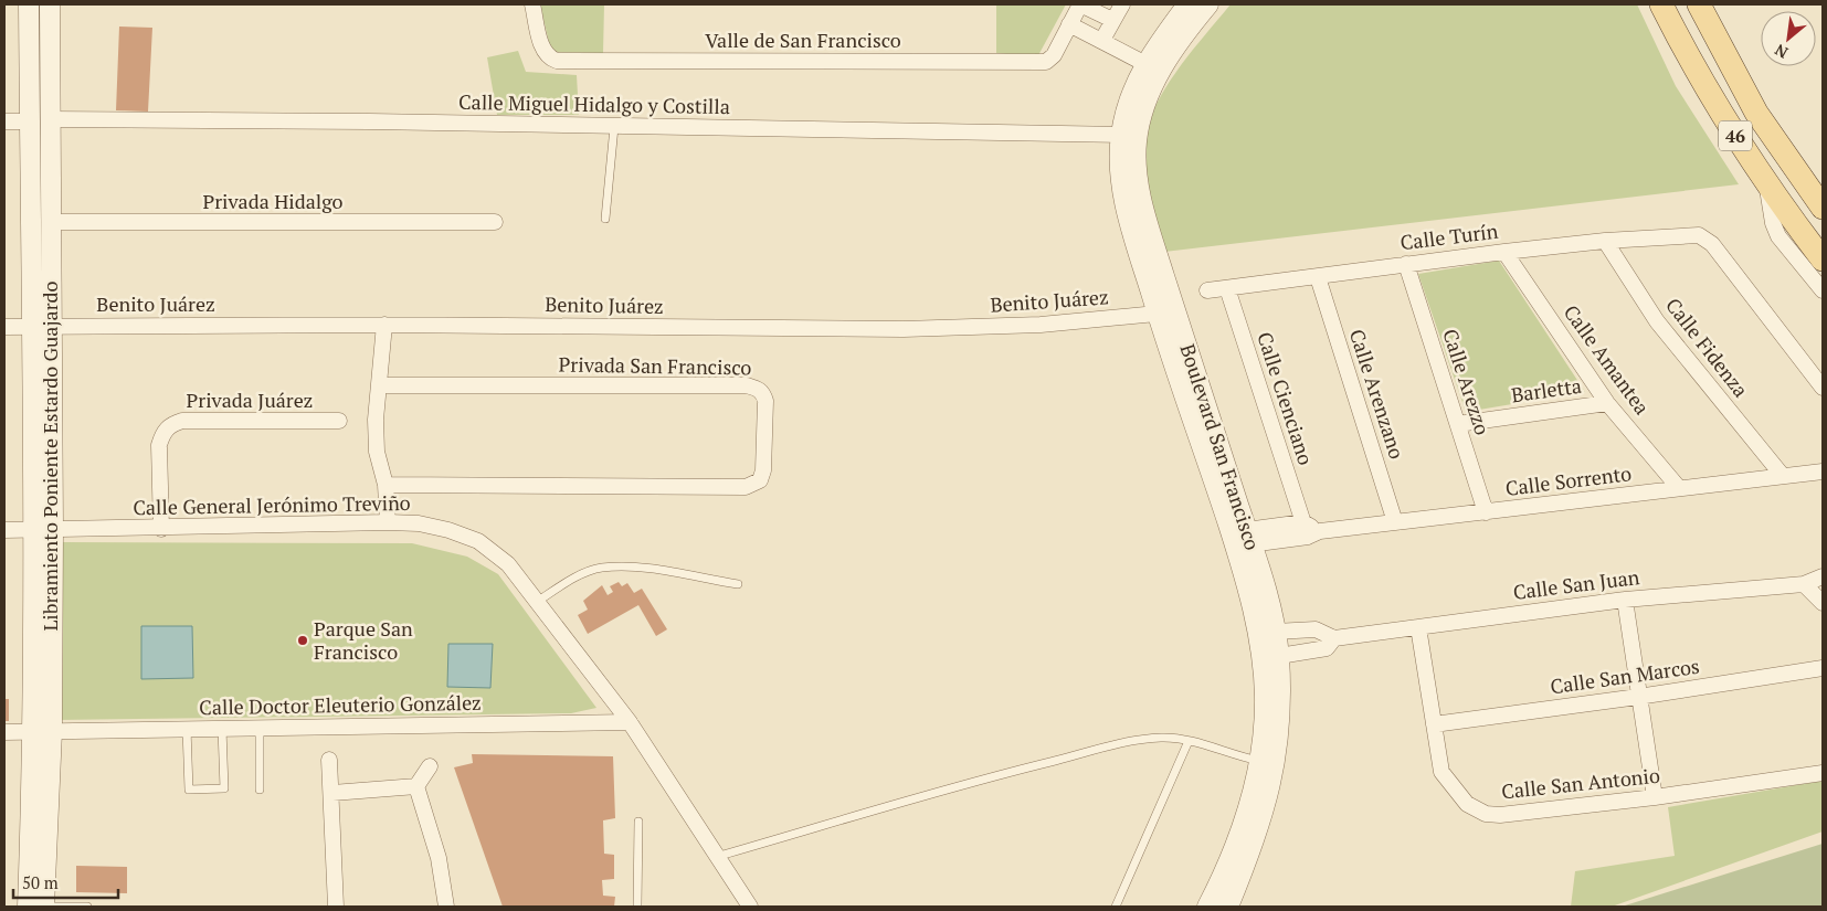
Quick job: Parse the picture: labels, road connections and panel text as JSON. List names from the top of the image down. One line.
{"streets":{"main road":["46"],"street":["Valle de San Francisco","Calle Miguel Hidalgo y Costilla","Privada Hidalgo","Calle Turín","Benito Juárez","Calle Fidenza","Calle Amantea","Privada San Francisco","Calle Arezzo","Barletta","Calle Arenzano","Calle Cienciano","Privada Juárez","Boulevard San Francisco","Libramiento Poniente Estardo Guajardo","Calle Sorrento","Calle General Jerónimo Treviño","Calle San Juan","Calle San Marcos","Calle Doctor Eleuterio González","Calle San Antonio"]},"crossings":[["Calle Miguel Hidalgo y Costilla","Boulevard San Francisco"],["Calle Miguel Hidalgo y Costilla","Libramiento Poniente Estardo Guajardo"],["Privada Hidalgo","Libramiento Poniente Estardo Guajardo"],["Calle Turín","Calle Fidenza"],["Calle Turín","Calle Amantea"],["Calle Turín","Calle Arezzo"],["Calle Turín","Calle Arenzano"],["Calle Turín","Calle Cienciano"],["Benito Juárez","Boulevard San Francisco"],["Benito Juárez","Libramiento Poniente Estardo Guajardo"],["Calle Fidenza","Calle Sorrento"],["Calle Amantea","Barletta"],["Calle Amantea","Calle Sorrento"],["Calle Arezzo","Barletta"],["Calle Arezzo","Calle Sorrento"],["Calle Arenzano","Calle Sorrento"],["Calle Cienciano","Calle Sorrento"],["Privada Juárez","Calle General Jerónimo Treviño"],["Boulevard San Francisco","Calle Sorrento"],["Boulevard San Francisco","Calle San Juan"],["Libramiento Poniente Estardo Guajardo","Calle General Jerónimo Treviño"],["Libramiento Poniente Estardo Guajardo","Calle Doctor Eleuterio González"],["Calle General Jerónimo Treviño","Calle Doctor Eleuterio González"],["Calle San Juan","Calle San Antonio"],["Calle San Marcos","Calle San Antonio"]],"places":["Parque San Francisco"],"scale_bar":"50 m","north":"bottom left"}
